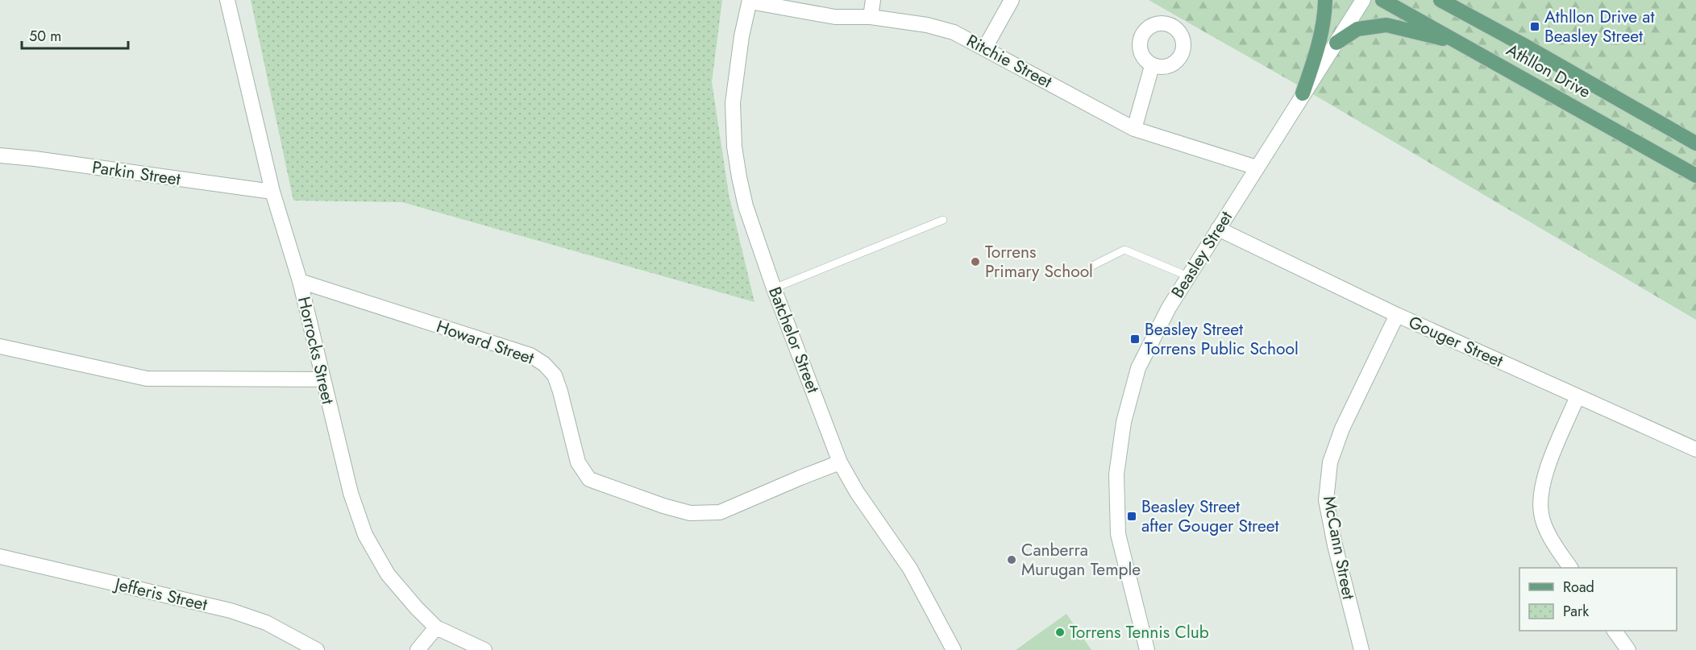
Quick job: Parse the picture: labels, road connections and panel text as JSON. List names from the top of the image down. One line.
{"streets":{"main road":["Athllon Drive"],"street":["Ritchie Street","Parkin Street","Beasley Street","Batchelor Street","Gouger Street","Howard Street","Horrocks Street","McCann Street","Jefferis Street"]},"crossings":[["Ritchie Street","Beasley Street"],["Ritchie Street","Batchelor Street"],["Parkin Street","Horrocks Street"],["Beasley Street","Gouger Street"],["Batchelor Street","Howard Street"],["Gouger Street","McCann Street"],["Howard Street","Horrocks Street"]],"places":{"transit":["Athllon Drive at Beasley Street","Beasley Street Torrens Public School","Beasley Street after Gouger Street"],"other":["Torrens Primary School","Canberra Murugan Temple","Torrens Tennis Club"]},"legend":["Road","Park"],"scale_bar":"50 m"}
